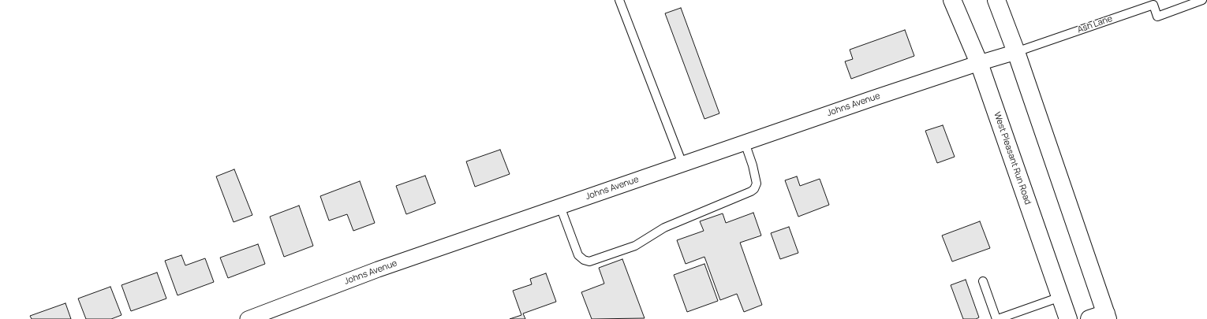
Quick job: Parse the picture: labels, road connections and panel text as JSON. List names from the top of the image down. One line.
{"streets":{"main road":["West Pleasant Run Road"],"street":["Ash Lane","Johns Avenue"]},"crossings":[["Ash Lane","Johns Avenue"],["Ash Lane","West Pleasant Run Road"],["Johns Avenue","West Pleasant Run Road"]]}
